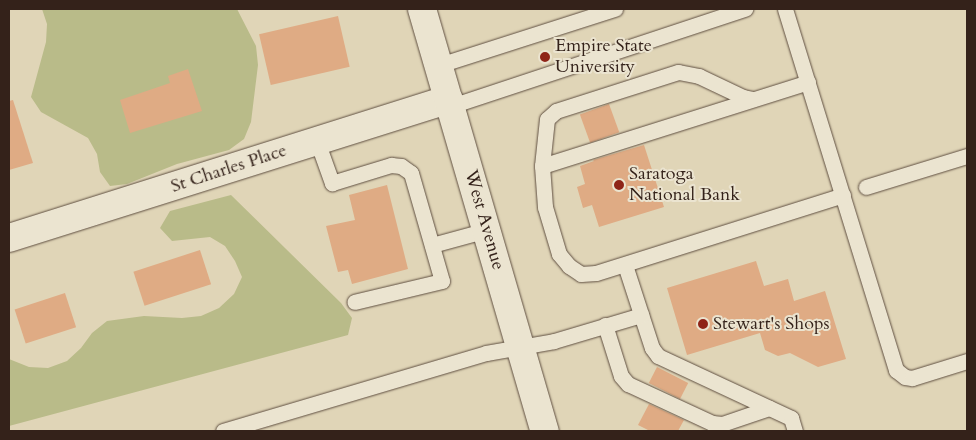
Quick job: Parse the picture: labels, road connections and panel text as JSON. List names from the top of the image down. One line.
{"streets":{"street":["St Charles Place","West Avenue"]},"crossings":[["St Charles Place","West Avenue"]],"places":["Empire State University","Saratoga National Bank","Stewart's Shops"]}
